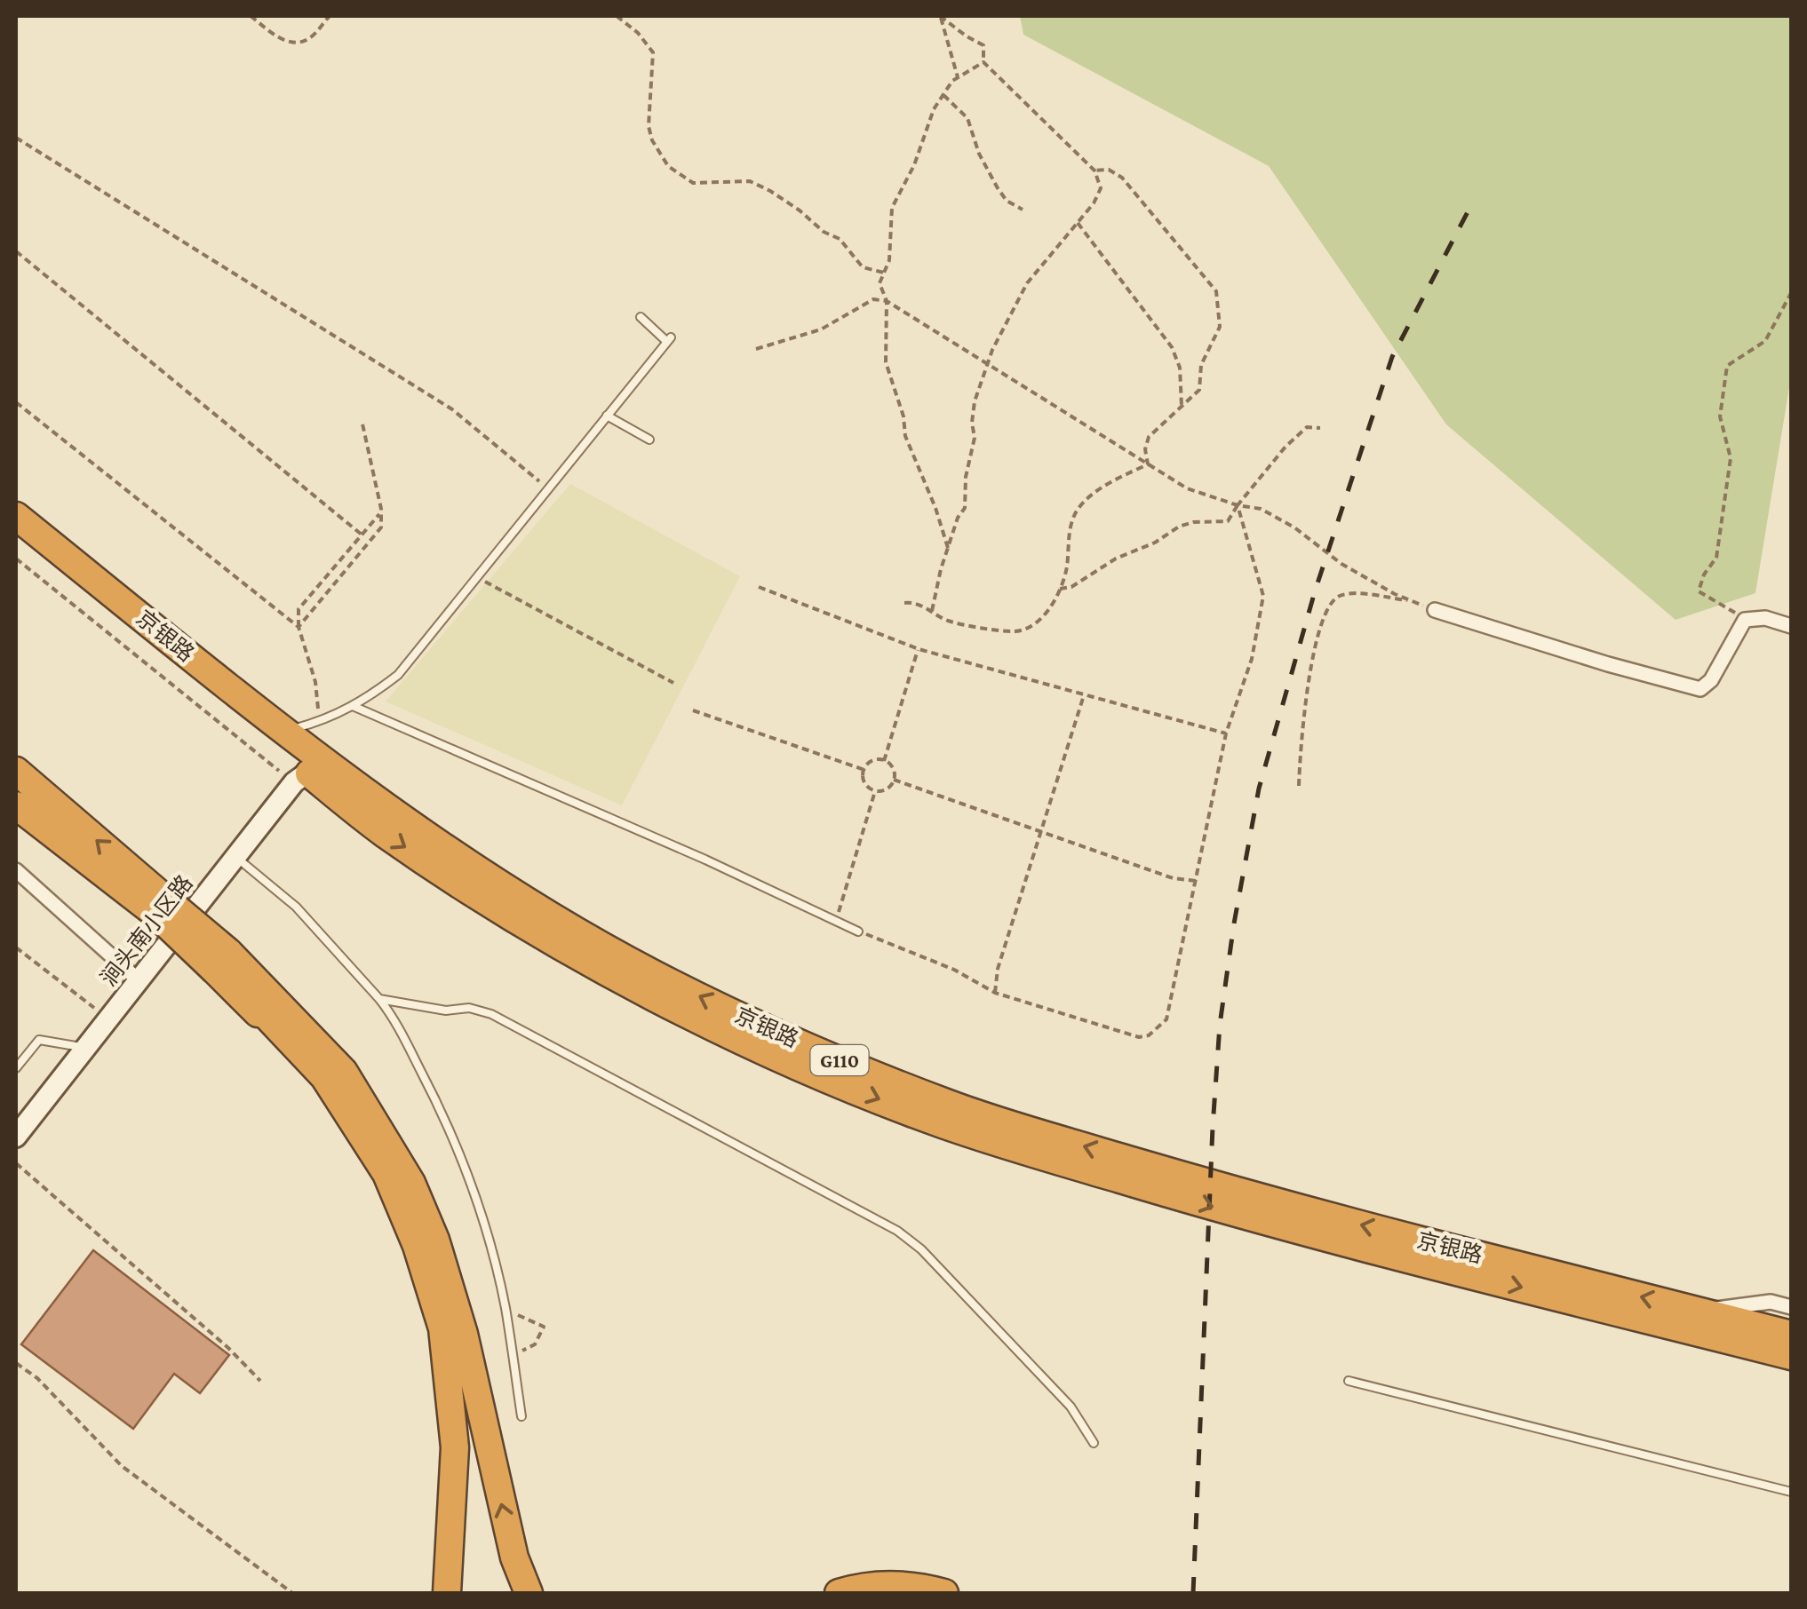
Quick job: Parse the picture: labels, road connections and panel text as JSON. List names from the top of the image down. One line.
{"streets":{"highway":["京银路","G110"],"street":["涧头南小区路"]},"crossings":[["京银路","涧头南小区路"]]}
